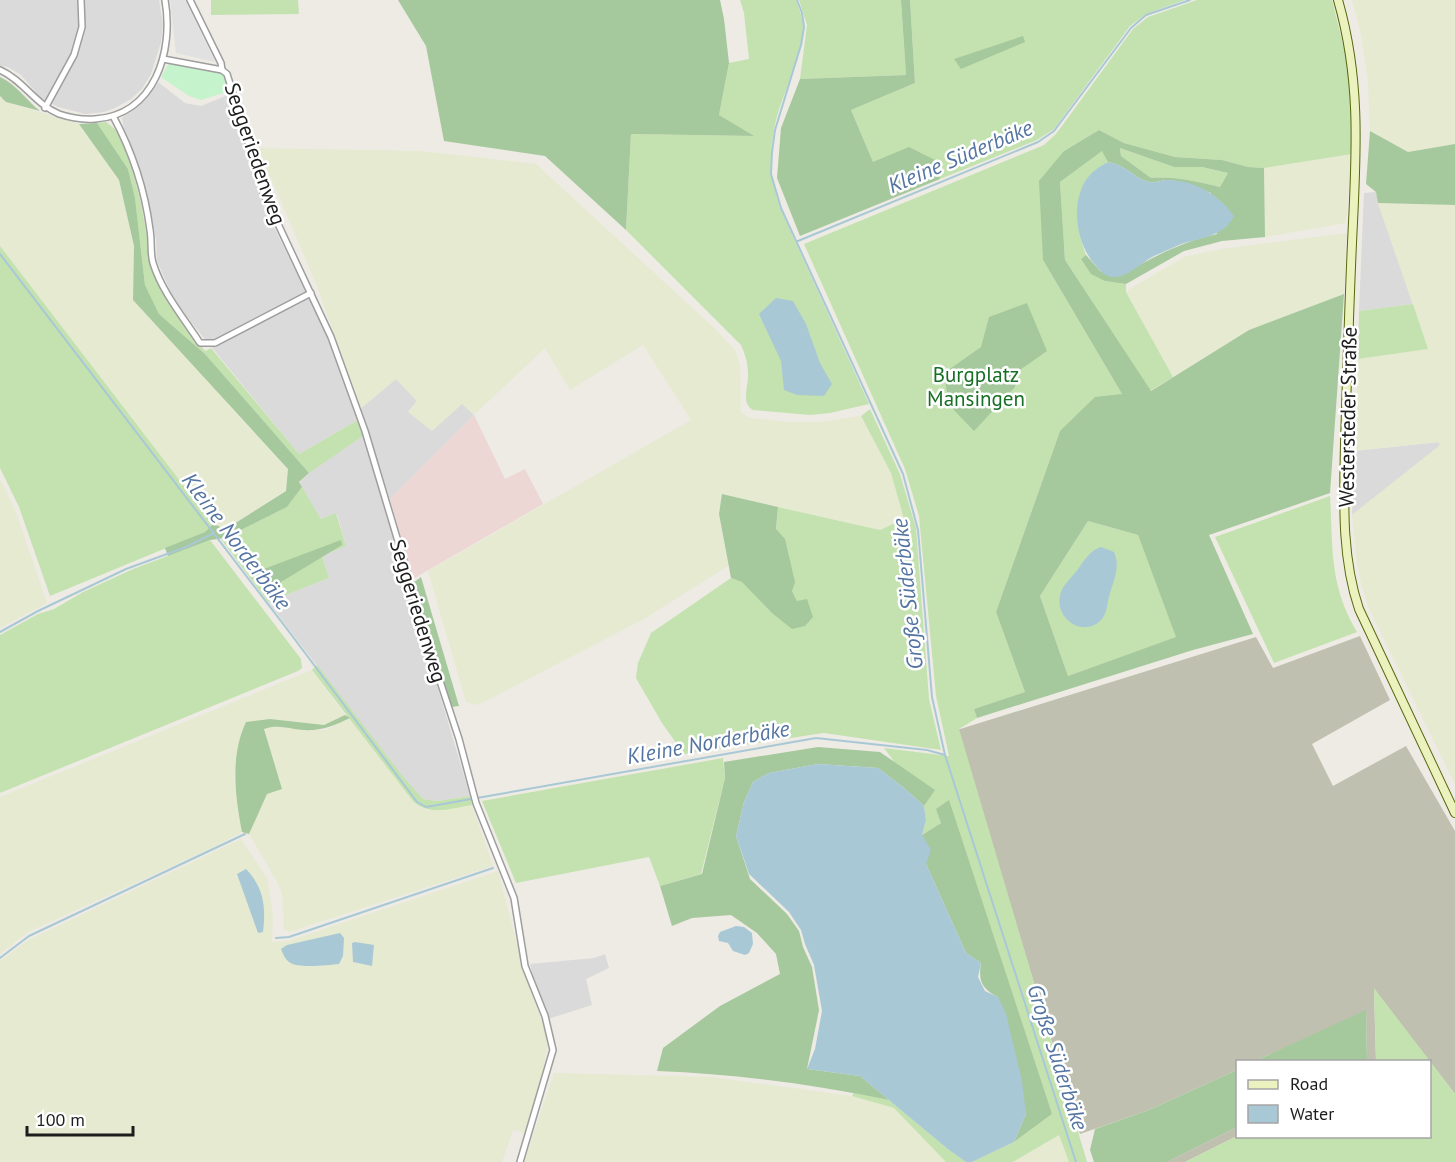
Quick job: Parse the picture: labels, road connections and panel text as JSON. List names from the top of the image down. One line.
{"streets":{"main road":["Westersteder Straße"],"street":["Seggeriedenweg"]},"water":["Kleine Süderbäke","Kleine Norderbäke","Große Süderbäke"],"parks":["Burgplatz Mansingen"],"legend":["Road","Water"],"scale_bar":"100 m"}
